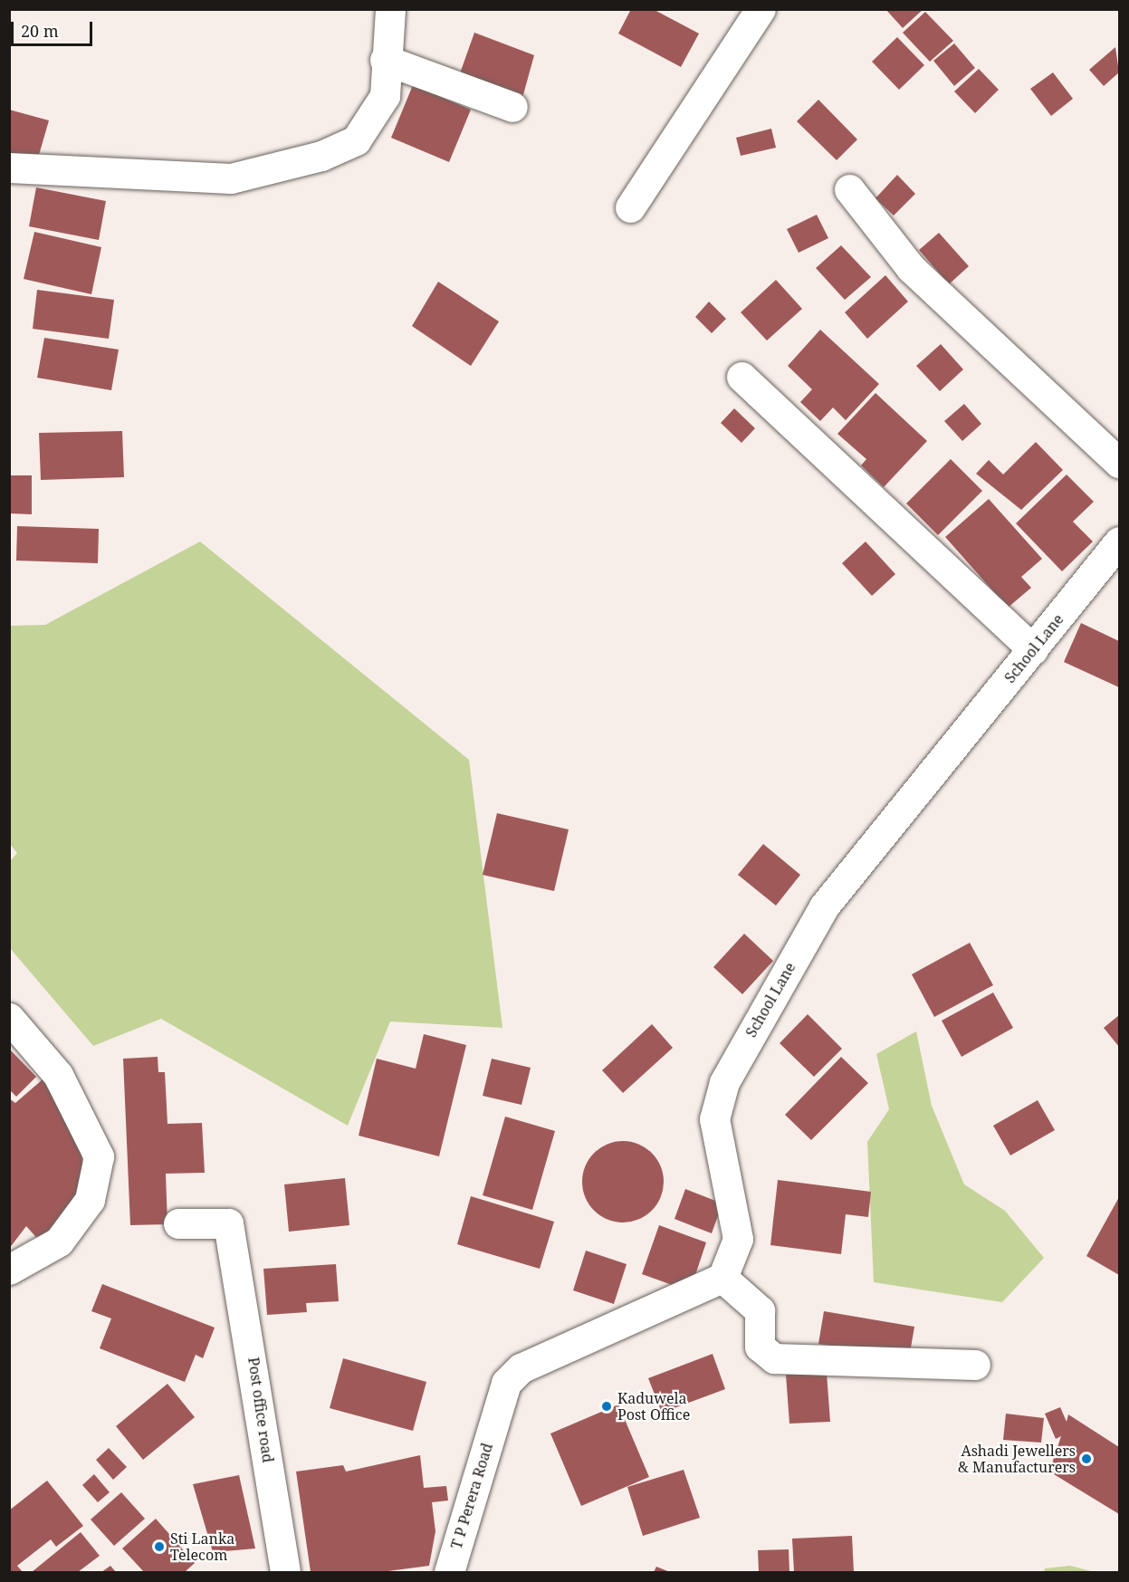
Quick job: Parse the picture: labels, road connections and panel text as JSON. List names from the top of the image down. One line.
{"streets":{"street":["School Lane","Post office road","T P Perera Road"]},"crossings":[["School Lane","T P Perera Road"]],"places":["Kaduwela Post Office","Ashadi Jewellers & Manufacturers","Sti Lanka Telecom"],"scale_bar":"20 m"}
